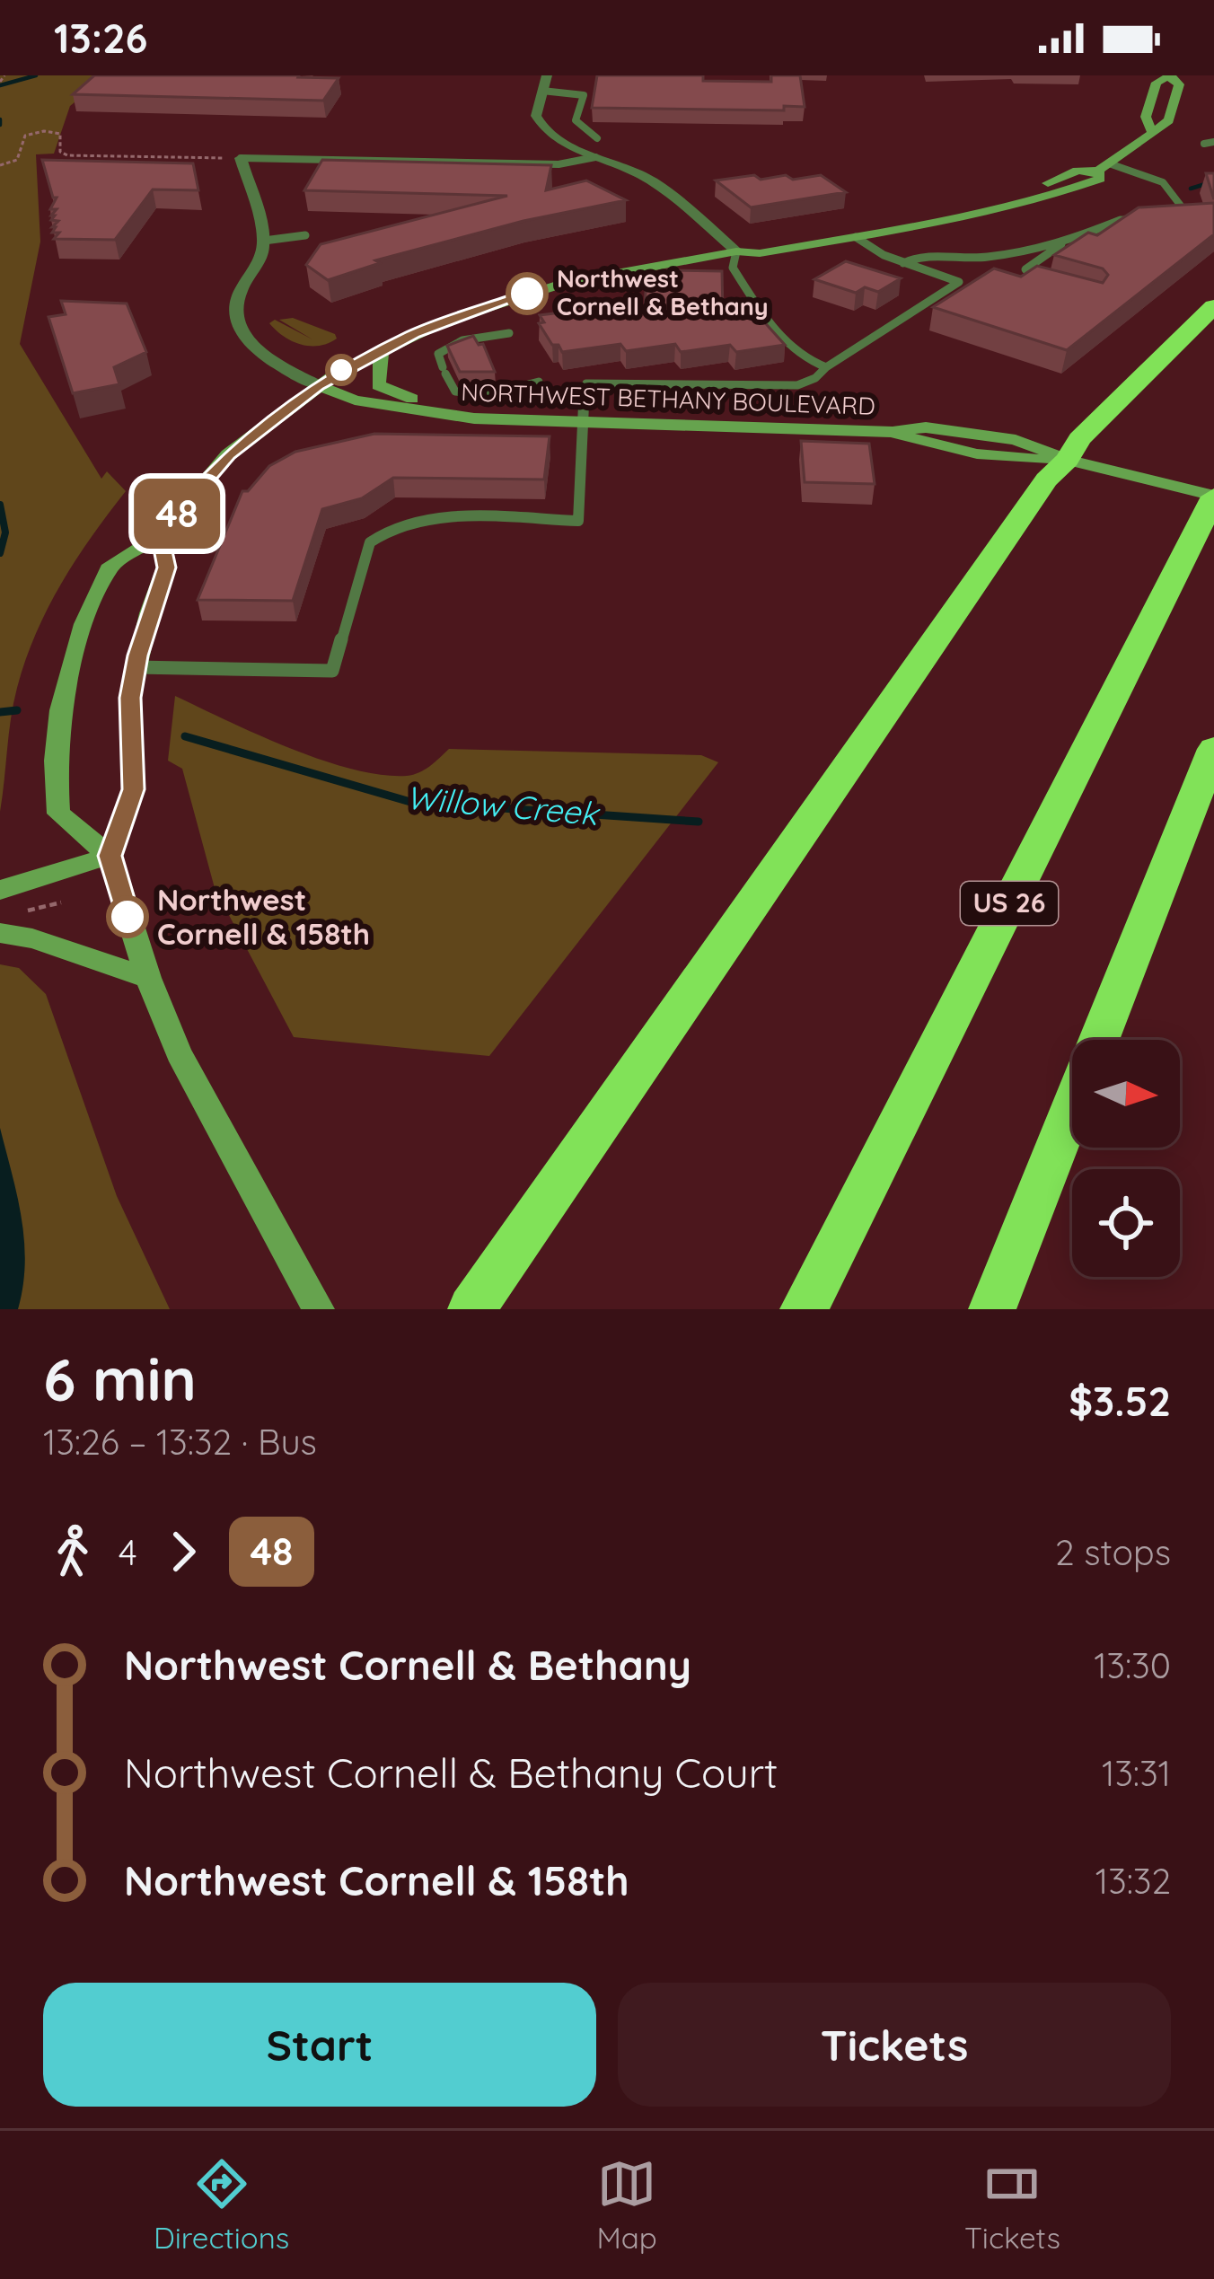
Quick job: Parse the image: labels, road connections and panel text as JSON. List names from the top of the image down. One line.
{"streets":{"highway":["US 26"],"main road":["NORTHWEST BETHANY BOULEVARD"]},"crossings":[["NORTHWEST BETHANY BOULEVARD","US 26"]],"water":["Willow Creek"],"places":["Northwest Cornell & Bethany","Northwest Cornell & 158th"],"lines":["bus line 48"],"north":"right","page":{"status":"13:26","on_map":"48","heading":["6 min","13:26 – 13:32 · Bus","$3.52"],"legs":["4","48","2 stops"],"list":[{"name":"Northwest Cornell & Bethany","value":"13:30"},{"name":"Northwest Cornell & Bethany Court","value":"13:31"},{"name":"Northwest Cornell & 158th","value":"13:32"}],"buttons":["Start","Tickets"],"tabs":["Directions","Map","Tickets"]}}
